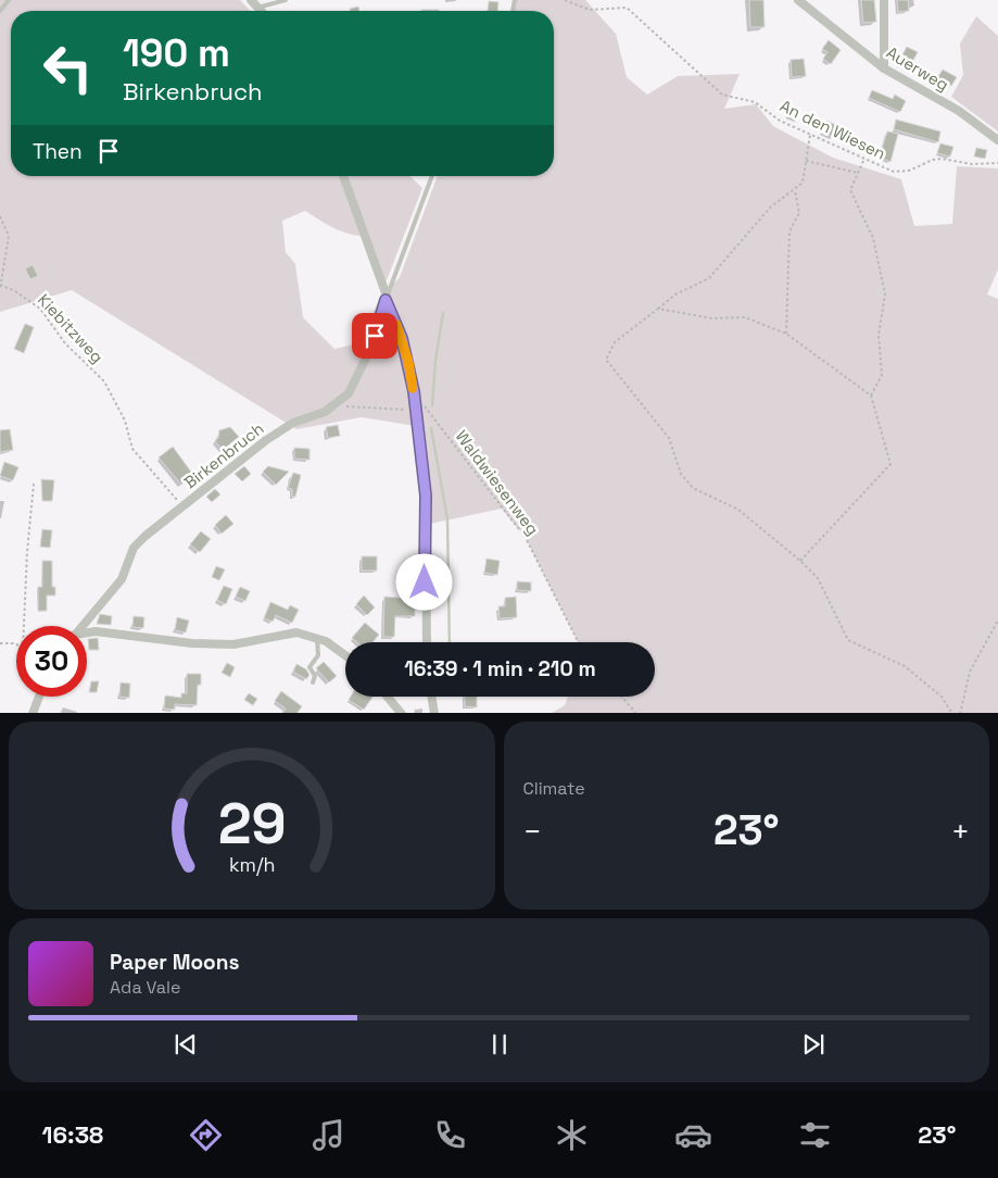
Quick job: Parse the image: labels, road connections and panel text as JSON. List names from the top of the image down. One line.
{"streets":{"street":["Auerweg","Birkenbruch"],"path":["An den Wiesen","Kiebitzweg","Waldwiesenweg"]},"crossings":[["Kiebitzweg","Birkenbruch"]],"page":{"turn":["190 m","Birkenbruch"],"then":"Then","limit":"30","trip":"16:39 · 1 min · 210 m","tile":"Climate","heat":["−","23°","+"],"song":["Paper Moons","Ada Vale"],"tabs":["16:38","23°"],"gauge":["29","km/h"]}}
